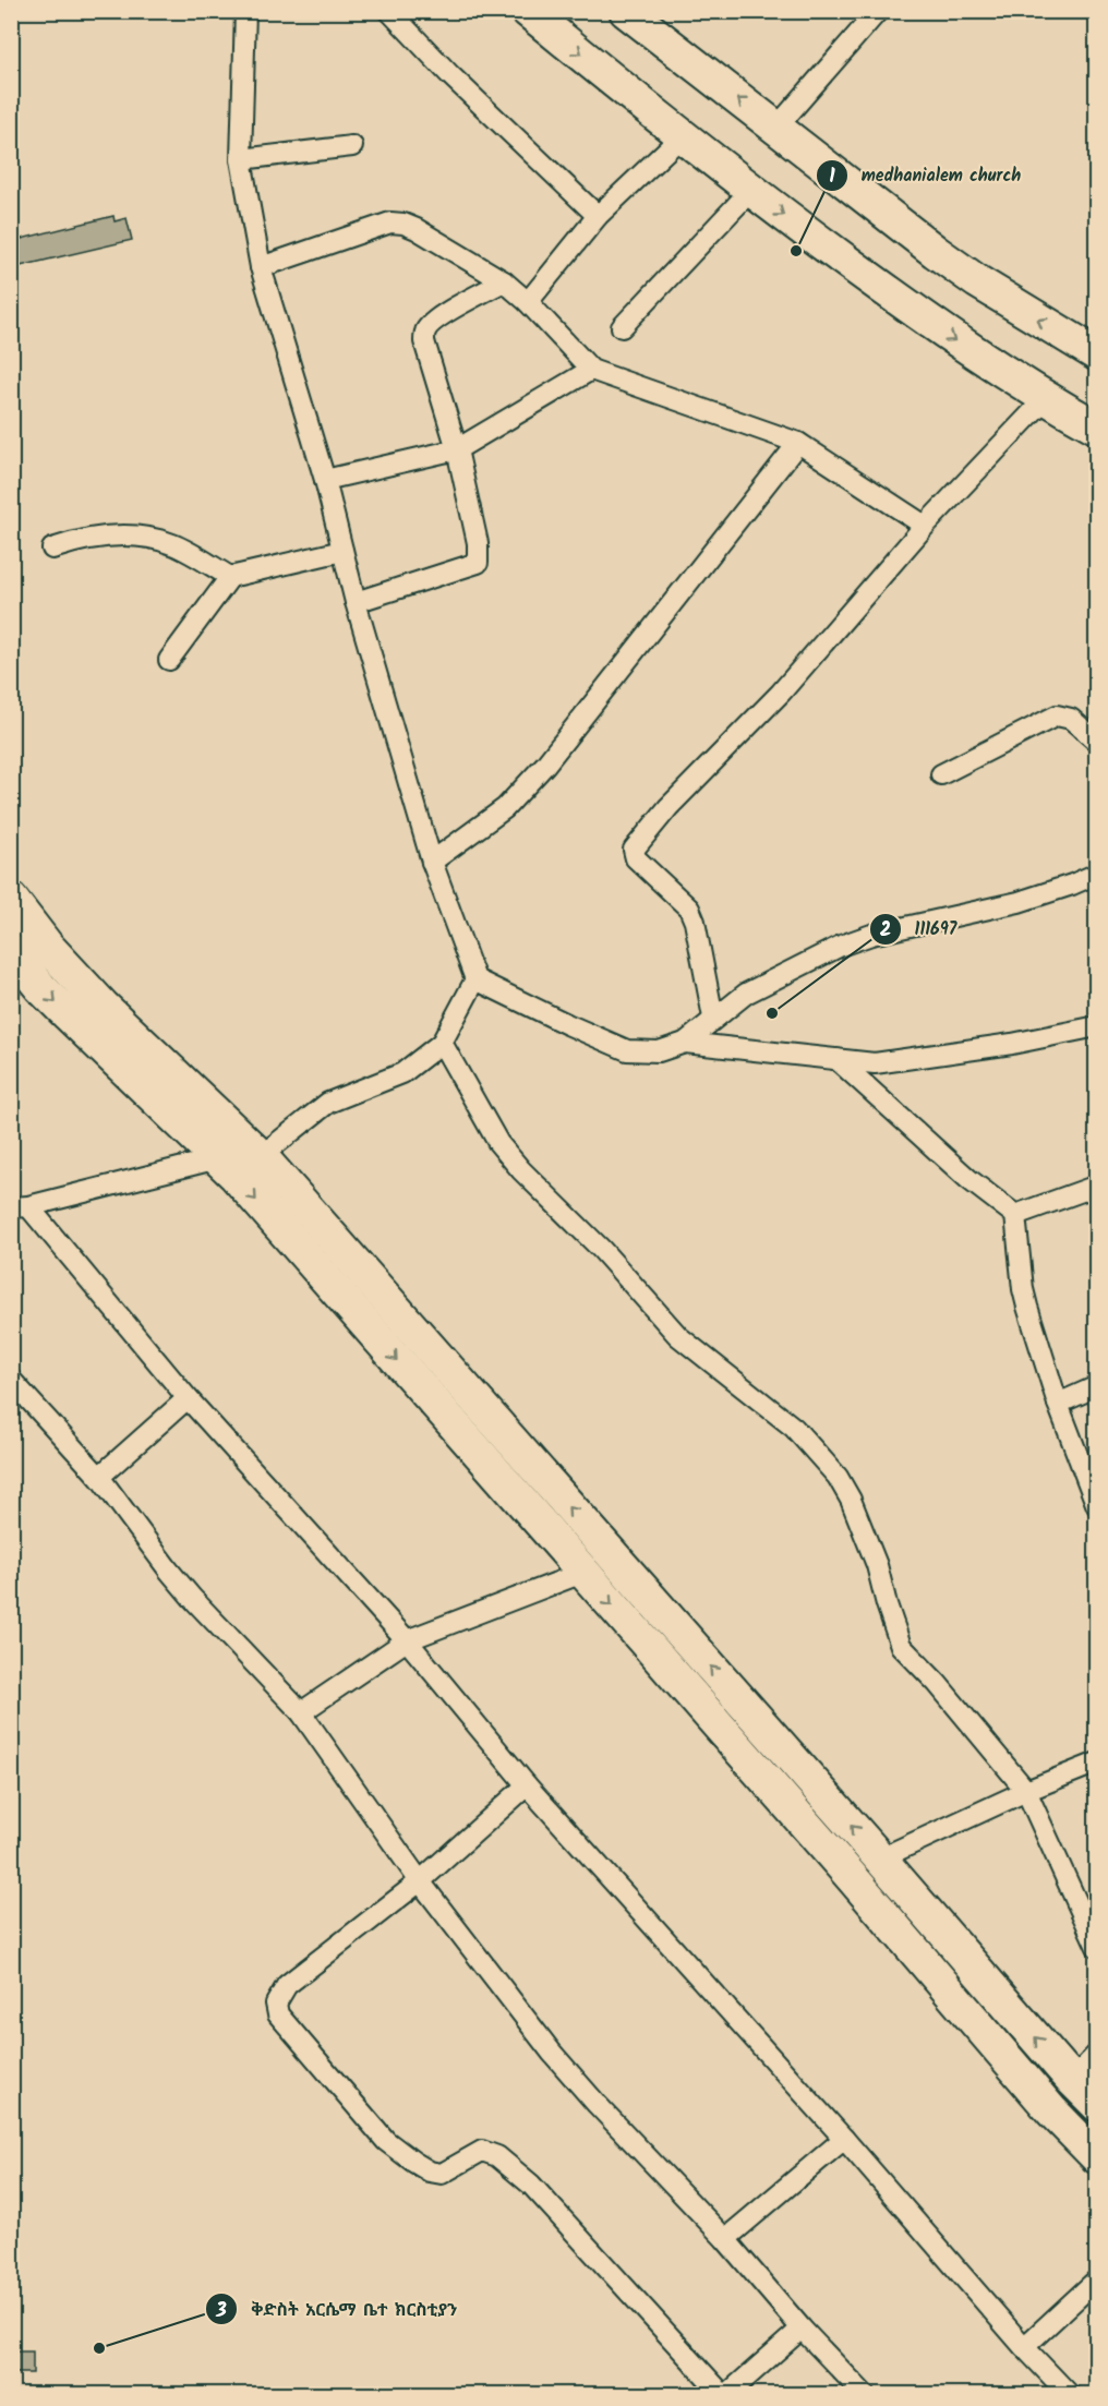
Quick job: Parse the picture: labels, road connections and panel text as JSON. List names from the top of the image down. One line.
{"places":["medhanialem church","111697","ቅድስት አርሴማ ቤተ ክርስቲያን"]}
